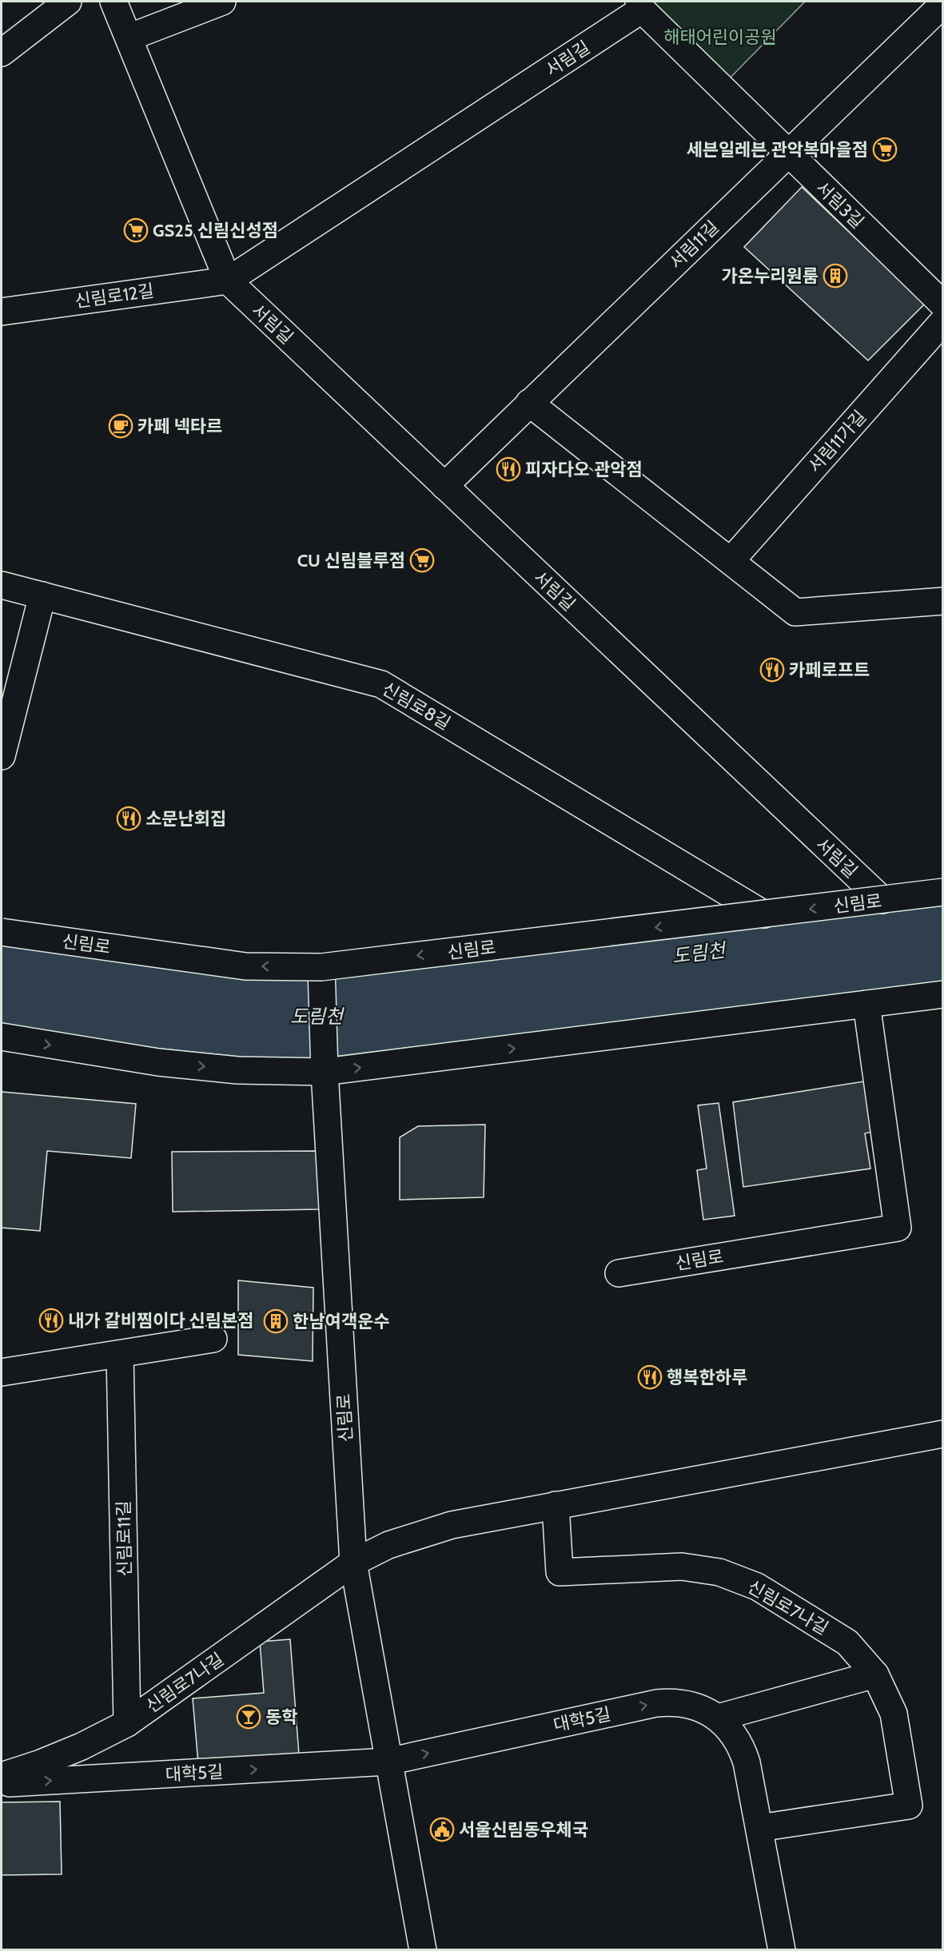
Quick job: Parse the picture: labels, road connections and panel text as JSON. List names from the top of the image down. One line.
{"streets":{"street":["서림길","서림3길","서림11길","신림로12길","서림11가길","신림로8길","신림로","신림로11길","신림로7나길","대학5길"]},"crossings":[["서림길","서림3길"],["서림길","서림11길"],["서림길","신림로12길"],["서림길","신림로"],["서림3길","서림11길"],["신림로8길","신림로"],["신림로","신림로7나길"],["신림로11길","신림로7나길"],["신림로7나길","대학5길"]],"one_way":["대학5길"],"water":["도림천"],"parks":["해태어린이공원"],"places":{"supermarket":["세븐일레븐 관악복마을점","GS25 신림신성점","CU 신림블루점"],"building":["가온누리원룸","한남여객운수"],"cafe":["카페 넥타르"],"restaurant":["피자다오 관악점","카페로프트","소문난회집","내가 갈비찜이다 신림본점","행복한하루"],"bar":["동학"],"public building":["서울신림동우체국"]}}
